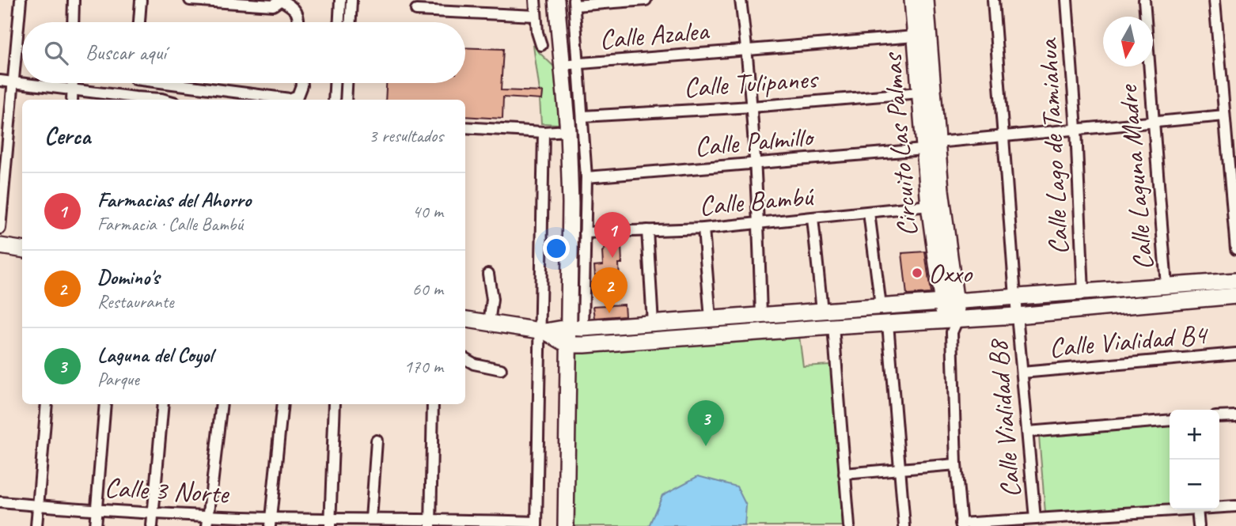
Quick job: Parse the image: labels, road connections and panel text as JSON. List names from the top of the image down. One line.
{"streets":{"street":["Calle Azalea","Calle Tulipanes","Calle Palmillo","Circuito Las Palmas","Calle Lago de Tamiahua","Calle Laguna Madre","Calle Bambú","Calle Vialidad B4","Calle Vialidad B8","Calle 3 Norte"]},"crossings":[["Calle Azalea","Circuito Las Palmas"],["Calle Tulipanes","Circuito Las Palmas"],["Calle Palmillo","Circuito Las Palmas"],["Calle Palmillo","Calle Lago de Tamiahua"],["Calle Palmillo","Calle Laguna Madre"],["Calle Palmillo","Calle Vialidad B8"],["Circuito Las Palmas","Calle Bambú"],["Calle Vialidad B4","Calle Vialidad B8"]],"places":["Oxxo"],"north":"bottom","page":{"search":"Buscar aquí","heading":["Cerca","3 resultados"],"list":[{"mark":"1","name":"Farmacias del Ahorro","note":"Farmacia · Calle Bambú","value":"40 m"},{"mark":"2","name":"Domino's","note":"Restaurante","value":"60 m"},{"mark":"3","name":"Laguna del Coyol","note":"Parque","value":"170 m"}],"pins":["1","2","3"],"map_buttons":["+","−"]}}
